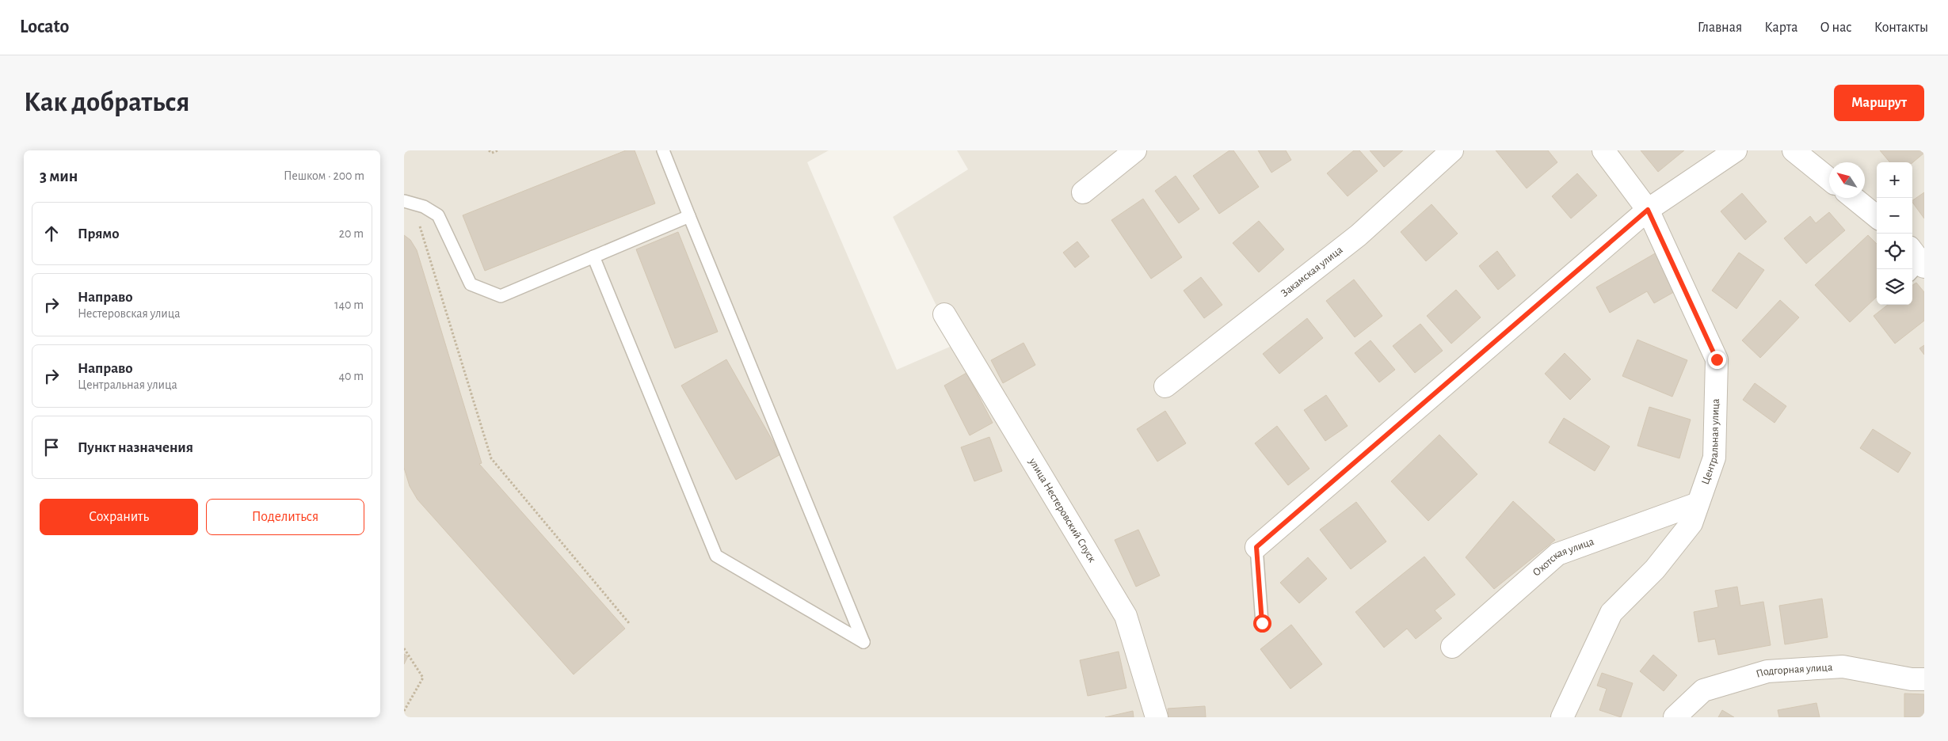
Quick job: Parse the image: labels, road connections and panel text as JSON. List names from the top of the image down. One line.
{"streets":{"street":["Закамская улица","Центральная улица","улица Нестеровский Спуск","Охотская улица","Подгорная улица"]},"crossings":[["Центральная улица","Охотская улица"]],"north":"top left","page":{"header":"Locato","nav":["Главная","Карта","О нас","Контакты"],"buttons":["Маршрут",["Сохранить","Поделиться"]],"title":"Как добраться","heading":["3 мин","Пешком · 200 m"],"map_buttons":["+","−"],"list":[["Прямо","20 m"],["Направо","Нестеровская улица","140 m"],["Направо","Центральная улица","40 m"],"Пункт назначения"]}}
